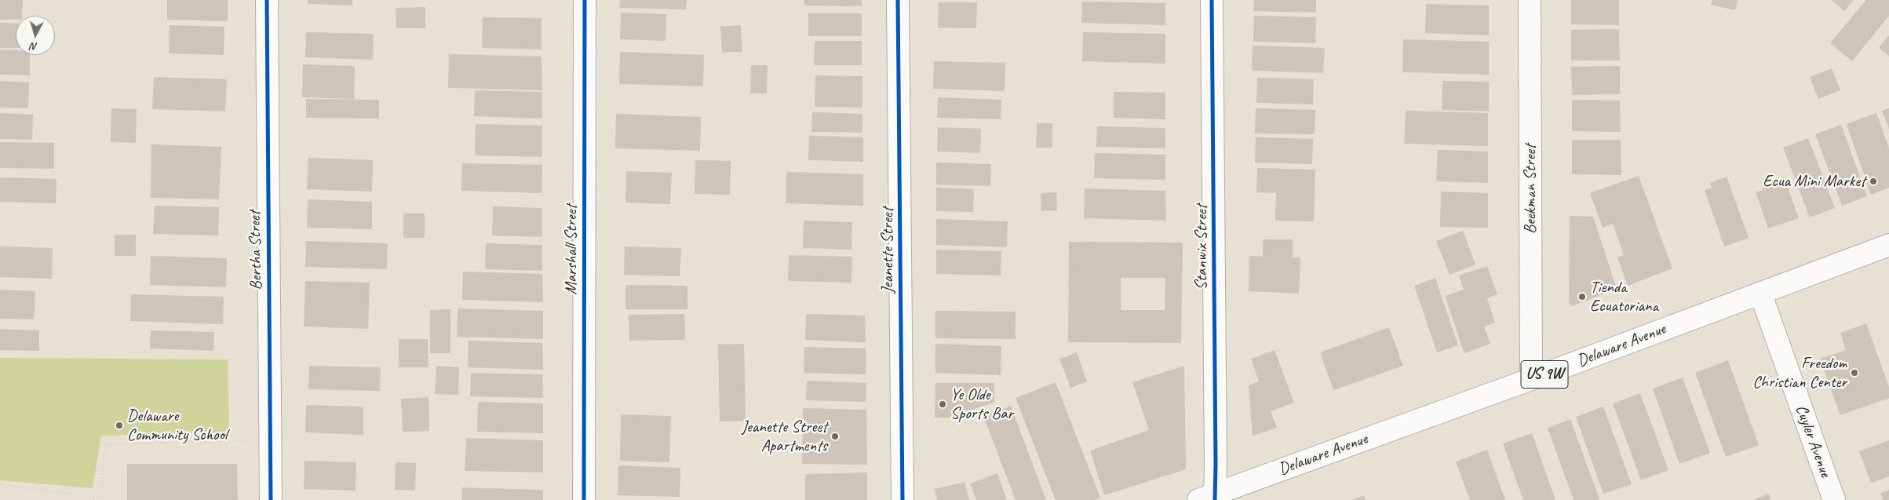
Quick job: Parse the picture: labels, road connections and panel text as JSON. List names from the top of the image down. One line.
{"streets":{"street":["Beekman Street","Stanwix Street","Marshall Street","Bertha Street","Jeanette Street","Delaware Avenue","US 9W","Cuyler Avenue"]},"crossings":[["Beekman Street","Delaware Avenue"],["Stanwix Street","Delaware Avenue"],["Delaware Avenue","Cuyler Avenue"]],"places":["Ecua Mini Market","Tienda Ecuatoriana","Freedom Christian Center","Ye Olde Sports Bar","Delaware Community School","Jeanette Street Apartments"],"north":"bottom"}
